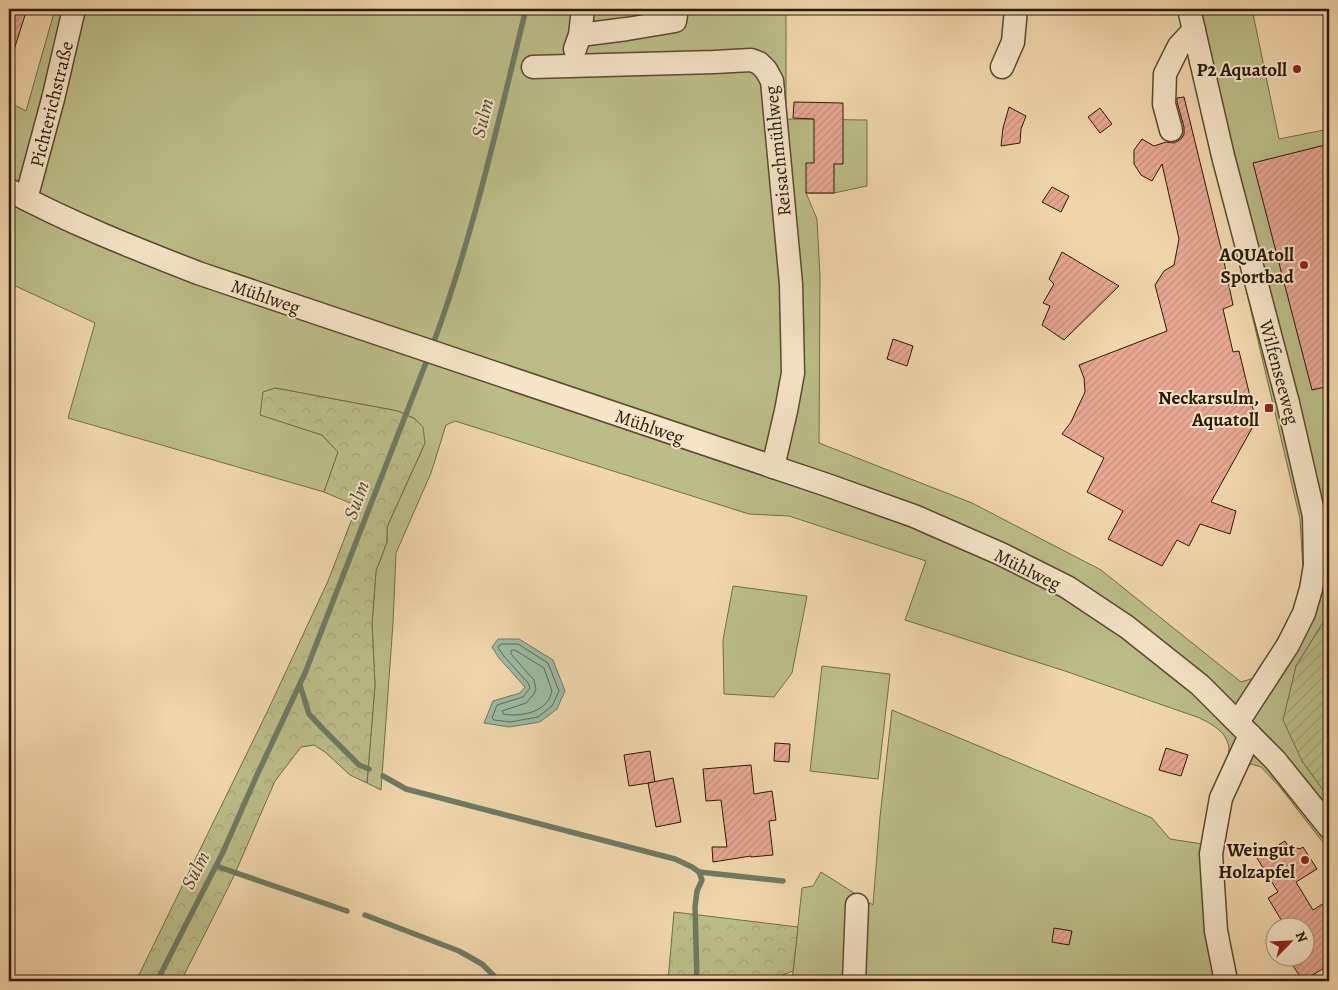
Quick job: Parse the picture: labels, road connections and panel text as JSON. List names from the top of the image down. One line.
{"streets":{"street":["Pichterichstraße","Reisachmühlweg","Mühlweg","Wilfenseeweg"]},"crossings":[["Pichterichstraße","Mühlweg"],["Reisachmühlweg","Mühlweg"],["Mühlweg","Wilfenseeweg"]],"water":["Sulm"],"places":{"other":["P2 Aquatoll","AQUAtoll Sportbad","Weingut Holzapfel"],"transit":["Neckarsulm, Aquatoll"]},"north":"top right"}
